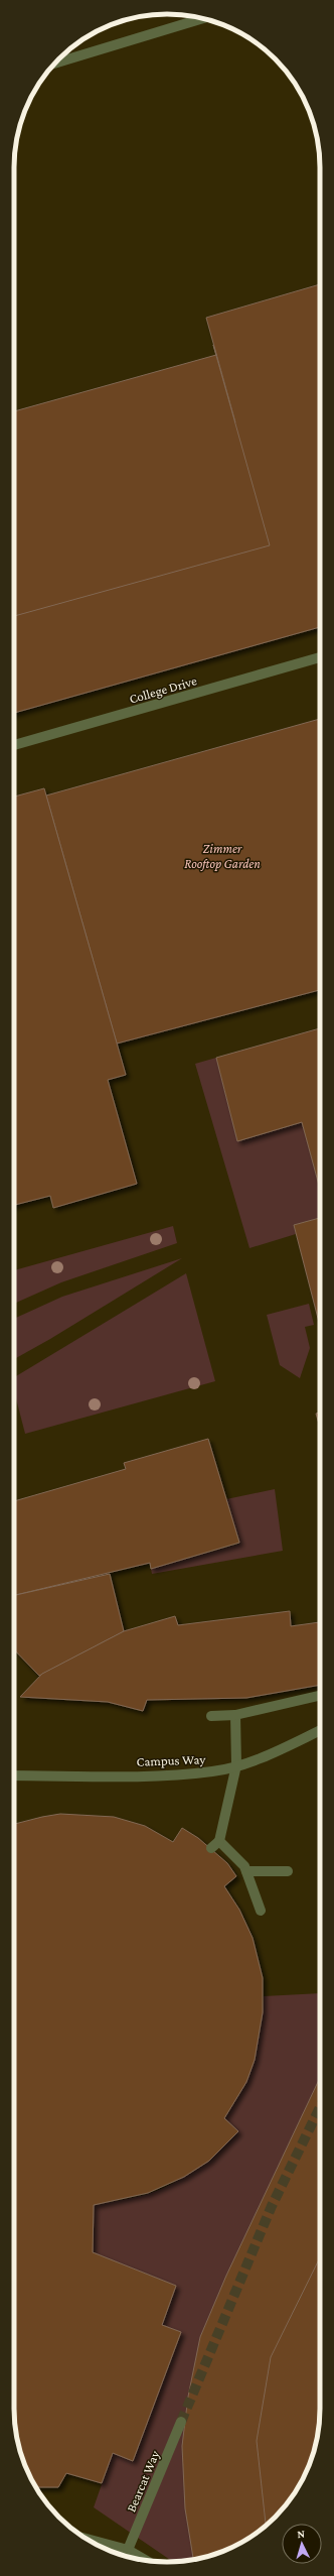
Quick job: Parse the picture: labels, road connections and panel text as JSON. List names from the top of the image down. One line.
{"streets":{"street":["College Drive","Campus Way","Bearcat Way"]},"parks":["Zimmer Rooftop Garden"],"north":"top"}
